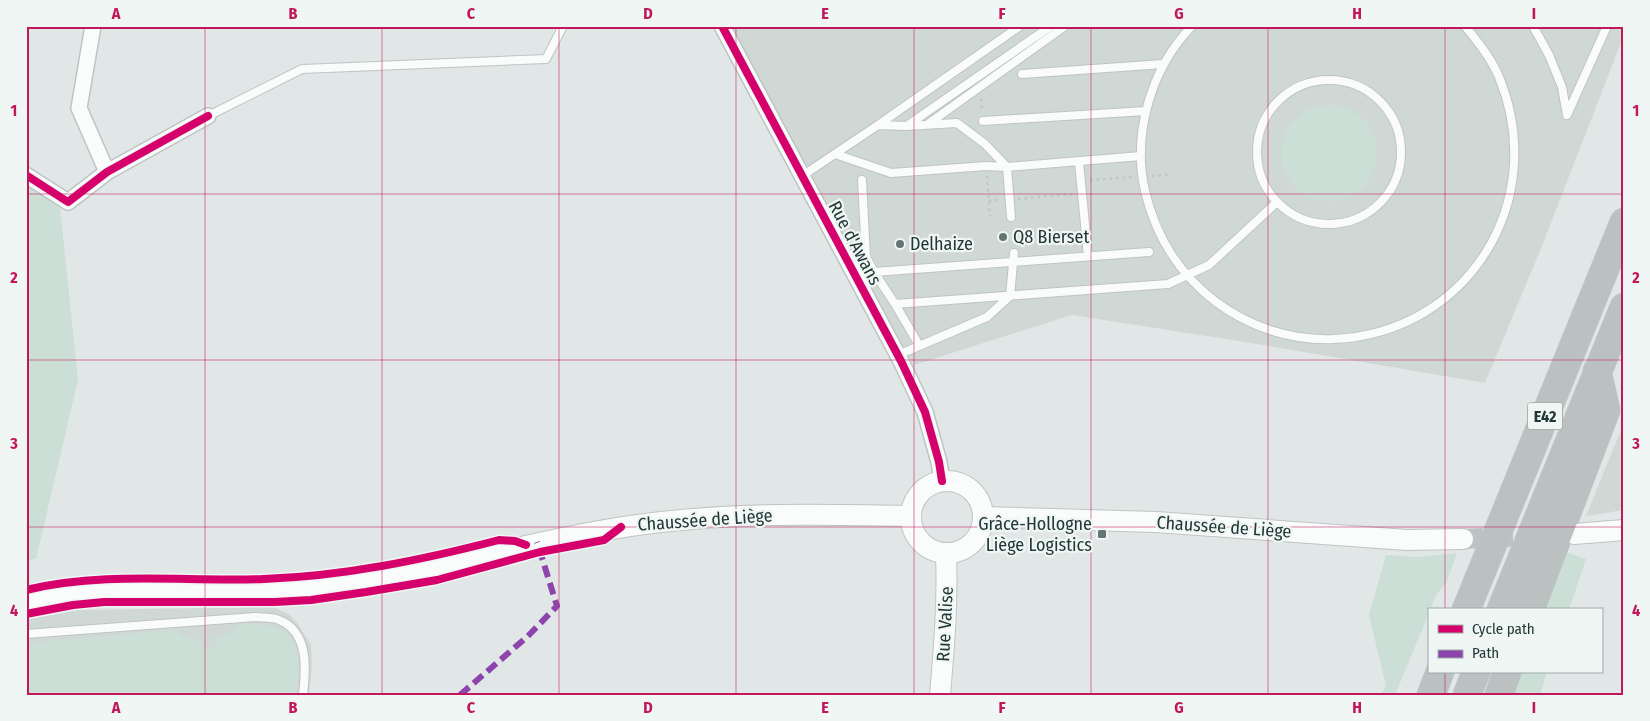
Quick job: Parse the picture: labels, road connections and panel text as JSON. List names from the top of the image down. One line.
{"streets":{"highway":["E42"],"main road":["Chaussée de Liège","Rue Valise"],"street":["Rue d'Awans"]},"crossings":[["Rue d'Awans","Chaussée de Liège"],["Rue d'Awans","Rue Valise"],["Chaussée de Liège","Rue Valise"]],"places":{"other":["Q8 Bierset","Delhaize"],"transit":["Grâce-Hollogne Liège Logistics"]},"legend":["Cycle path","Path"],"grid":{"columns":["A","B","C","D","E","F","G","H","I"],"rows":["1","2","3","4"]}}
